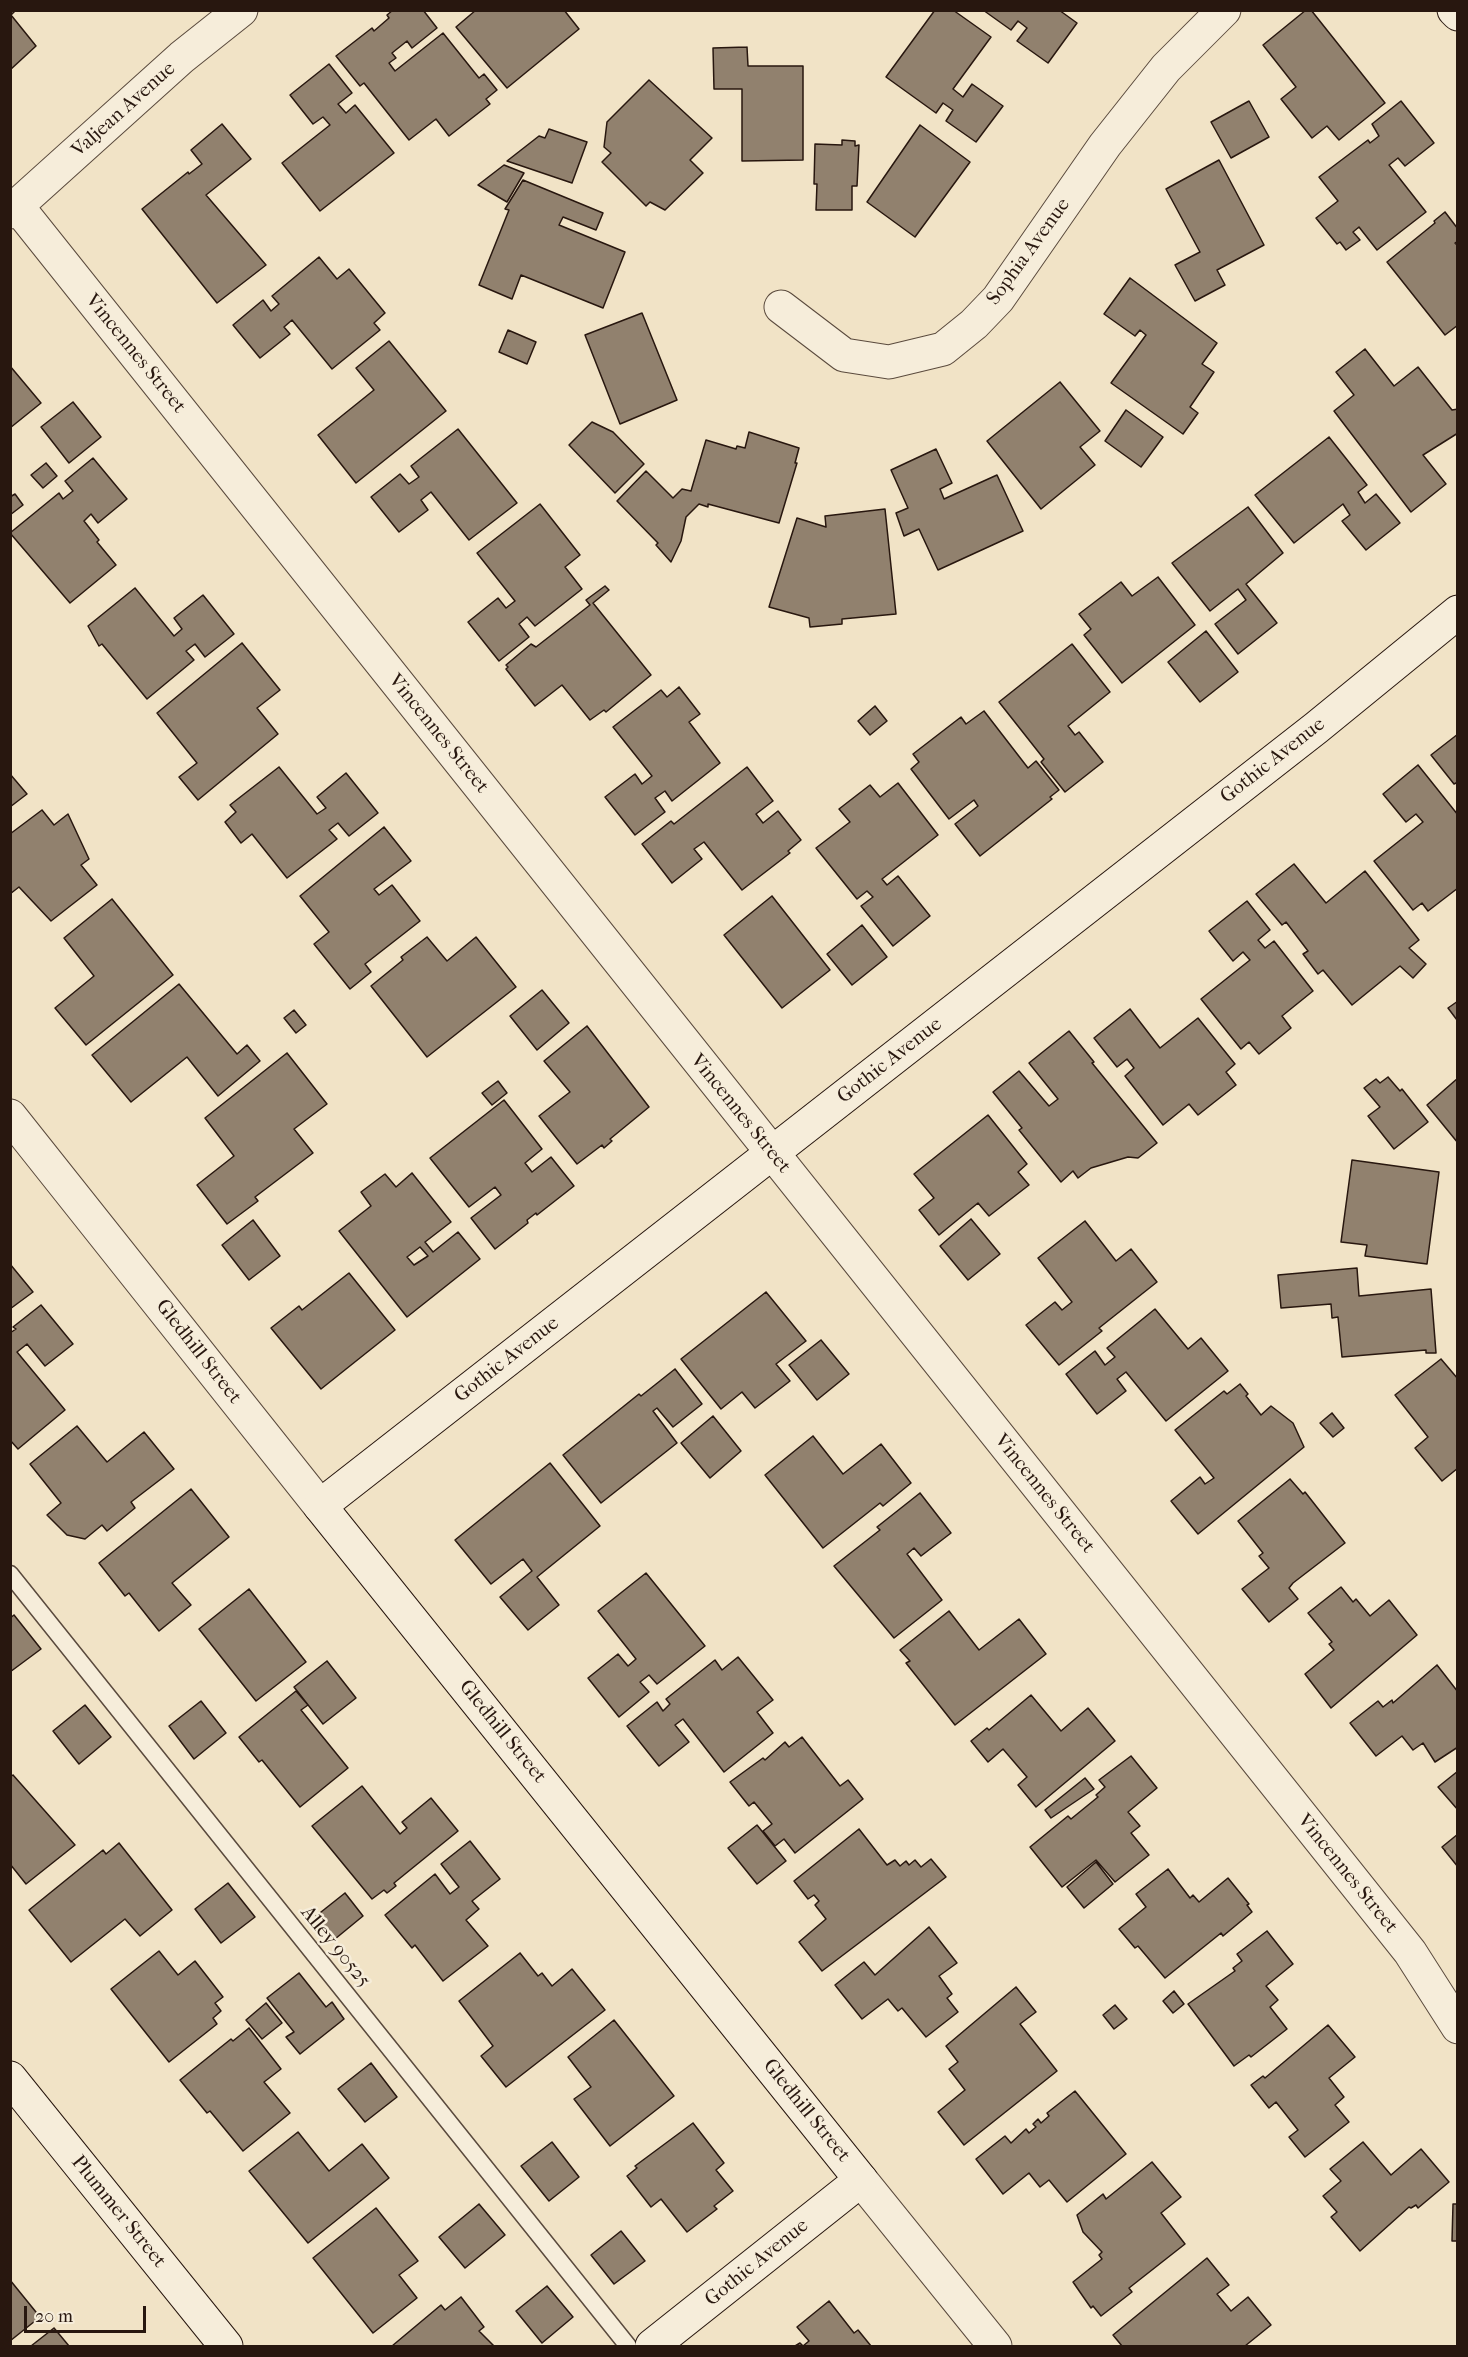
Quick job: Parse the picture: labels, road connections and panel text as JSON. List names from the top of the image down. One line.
{"streets":{"street":["Valjean Avenue","Sophia Avenue","Vincennes Street","Gothic Avenue","Gledhill Street","Plummer Street"],"lane":["Alley 90525"]},"crossings":[["Valjean Avenue","Vincennes Street"],["Vincennes Street","Gothic Avenue"],["Gothic Avenue","Gledhill Street"]],"scale_bar":"20 m"}
